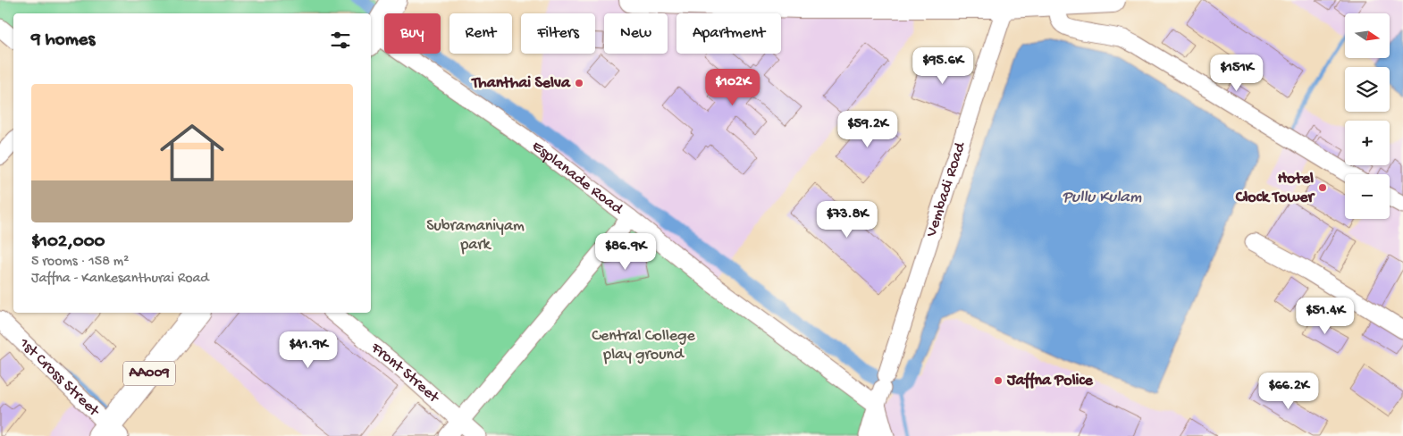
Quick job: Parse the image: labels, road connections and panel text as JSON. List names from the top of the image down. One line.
{"streets":{"highway":["AA009"],"street":["Esplanade Road","Vembadi Road","Front Street","1st Cross Street"]},"crossings":[["Esplanade Road","Vembadi Road"],["AA009","1st Cross Street"]],"water":["Pullu Kulam"],"parks":["Subramaniyam park","Central College play ground"],"places":["Thanthai Selva","Hotel Clock Tower","Jaffna Police"],"north":"right","page":{"map_buttons":["+","−"],"chip":["Buy","Rent","Filters","New","Apartment"],"heading":"9 homes","price":["$95.6K","$151K","$102K","$59.2K","$73.8K","$86.9K","$51.4K","$41.9K","$66.2K"],"list":[{"name":"$102,000","note":"5 rooms · 158 m² · Jaffna - Kankesanthurai Road"}]}}
